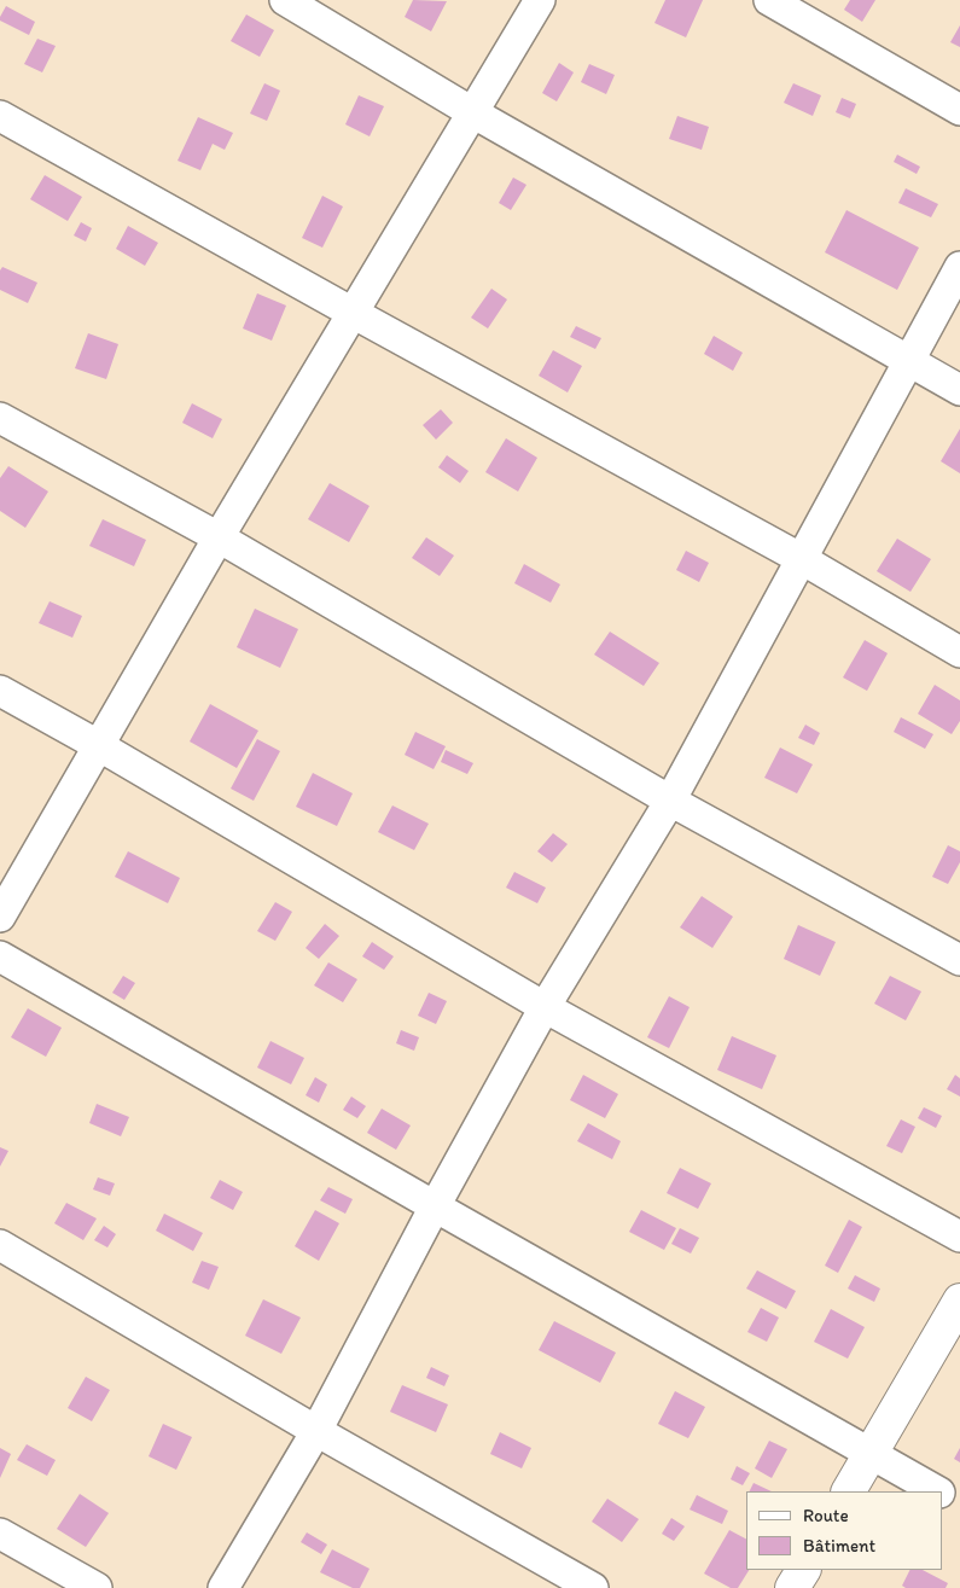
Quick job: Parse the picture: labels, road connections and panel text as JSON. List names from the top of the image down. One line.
{"legend":["Route","Bâtiment"]}
